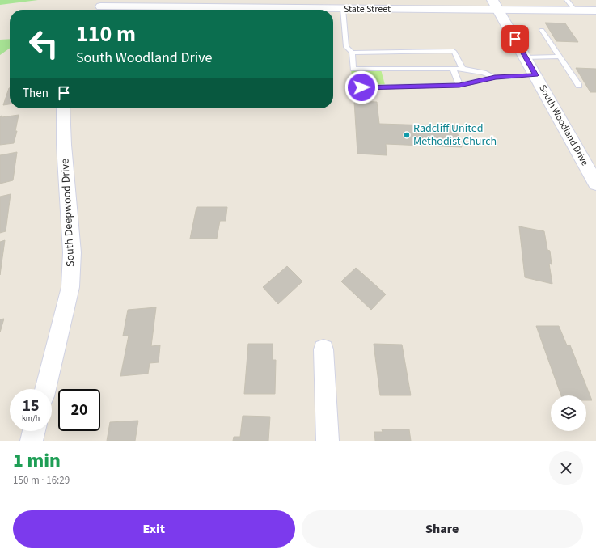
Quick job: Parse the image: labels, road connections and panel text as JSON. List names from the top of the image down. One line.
{"streets":{"street":["State Street","South Woodland Drive","South Deepwood Drive"]},"crossings":[["State Street","South Woodland Drive"]],"places":["Radcliff United Methodist Church"],"page":{"turn":["110 m","South Woodland Drive"],"then":"Then","speed":"15 km/h","limit":"20","heading":["1 min","150 m · 16:29"],"buttons":["Exit","Share"]}}
